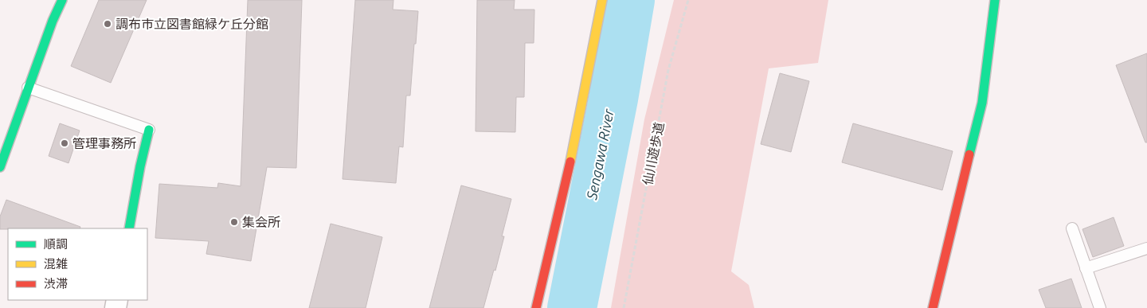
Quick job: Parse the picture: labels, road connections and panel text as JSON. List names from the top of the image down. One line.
{"streets":{"path":["仙川遊歩道"]},"water":["Sengawa River"],"places":["調布市立図書館緑ケ丘分館","管理事務所","集会所"],"legend":["順調","混雑","渋滞"]}
